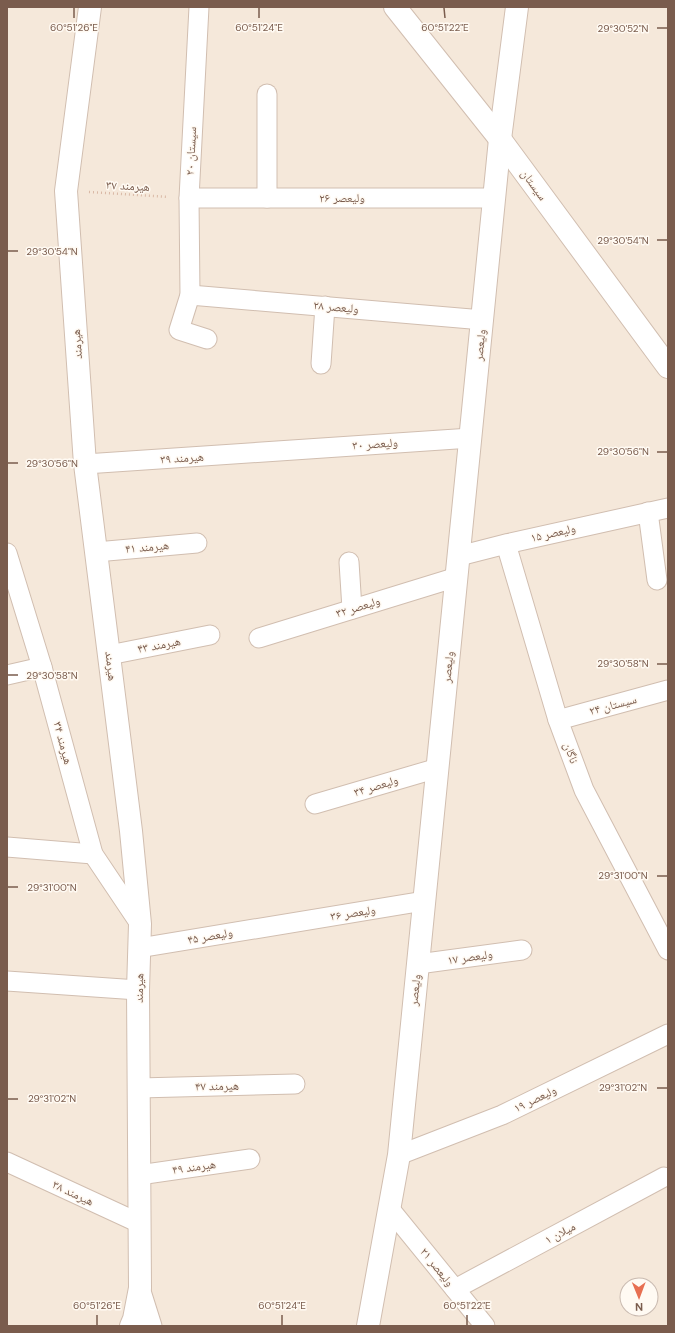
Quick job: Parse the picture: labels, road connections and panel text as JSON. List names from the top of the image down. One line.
{"streets":{"street":["سیستان ۲۰","سیستان","ولیعصر ۲۶","ولیعصر ۲۸","هیرمند","ولیعصر","ولیعصر ۳۰","هیرمند ۳۹","ولیعصر ۱۵","هیرمند ۴۱","ولیعصر ۳۲","هیرمند ۴۳","سیستان ۲۴","هیرمند ۳۴","ناگان","ولیعصر ۳۴","ولیعصر ۳۶","ولیعصر ۴۵","ولیعصر ۱۷","هیرمند ۴۷","ولیعصر ۱۹","هیرمند ۴۹","هیرمند ۳۸","میلان ۱","ولیعصر ۲۱"],"path":["هیرمند ۳۷"]},"crossings":[["سیستان ۲۰","هیرمند ۳۷"],["سیستان ۲۰","ولیعصر ۲۶"],["سیستان ۲۰","ولیعصر ۲۸"],["سیستان","ولیعصر"],["هیرمند ۳۷","ولیعصر ۲۶"],["هیرمند ۳۷","هیرمند"],["ولیعصر ۲۶","ولیعصر"],["ولیعصر ۲۸","ولیعصر"],["هیرمند","هیرمند ۳۹"],["هیرمند","هیرمند ۴۱"],["هیرمند","هیرمند ۴۳"],["هیرمند","هیرمند ۳۴"],["هیرمند","ولیعصر ۴۵"],["هیرمند","هیرمند ۴۷"],["هیرمند","هیرمند ۴۹"],["هیرمند","هیرمند ۳۸"],["ولیعصر","ولیعصر ۳۰"],["ولیعصر","ولیعصر ۱۵"],["ولیعصر","ولیعصر ۳۲"],["ولیعصر","ولیعصر ۳۴"],["ولیعصر","ولیعصر ۳۶"],["ولیعصر","ولیعصر ۱۷"],["ولیعصر","ولیعصر ۱۹"],["ولیعصر","ولیعصر ۲۱"],["ولیعصر ۳۰","هیرمند ۳۹"],["ولیعصر ۱۵","ناگان"],["سیستان ۲۴","ناگان"],["ولیعصر ۳۶","ولیعصر ۴۵"],["میلان ۱","ولیعصر ۲۱"]],"north":"bottom","coordinates":["60°51'26\"E","60°51'24\"E","60°51'22\"E","29°30'52\"N","29°30'54\"N","29°30'56\"N","29°30'58\"N","29°31'00\"N","29°31'02\"N"]}
